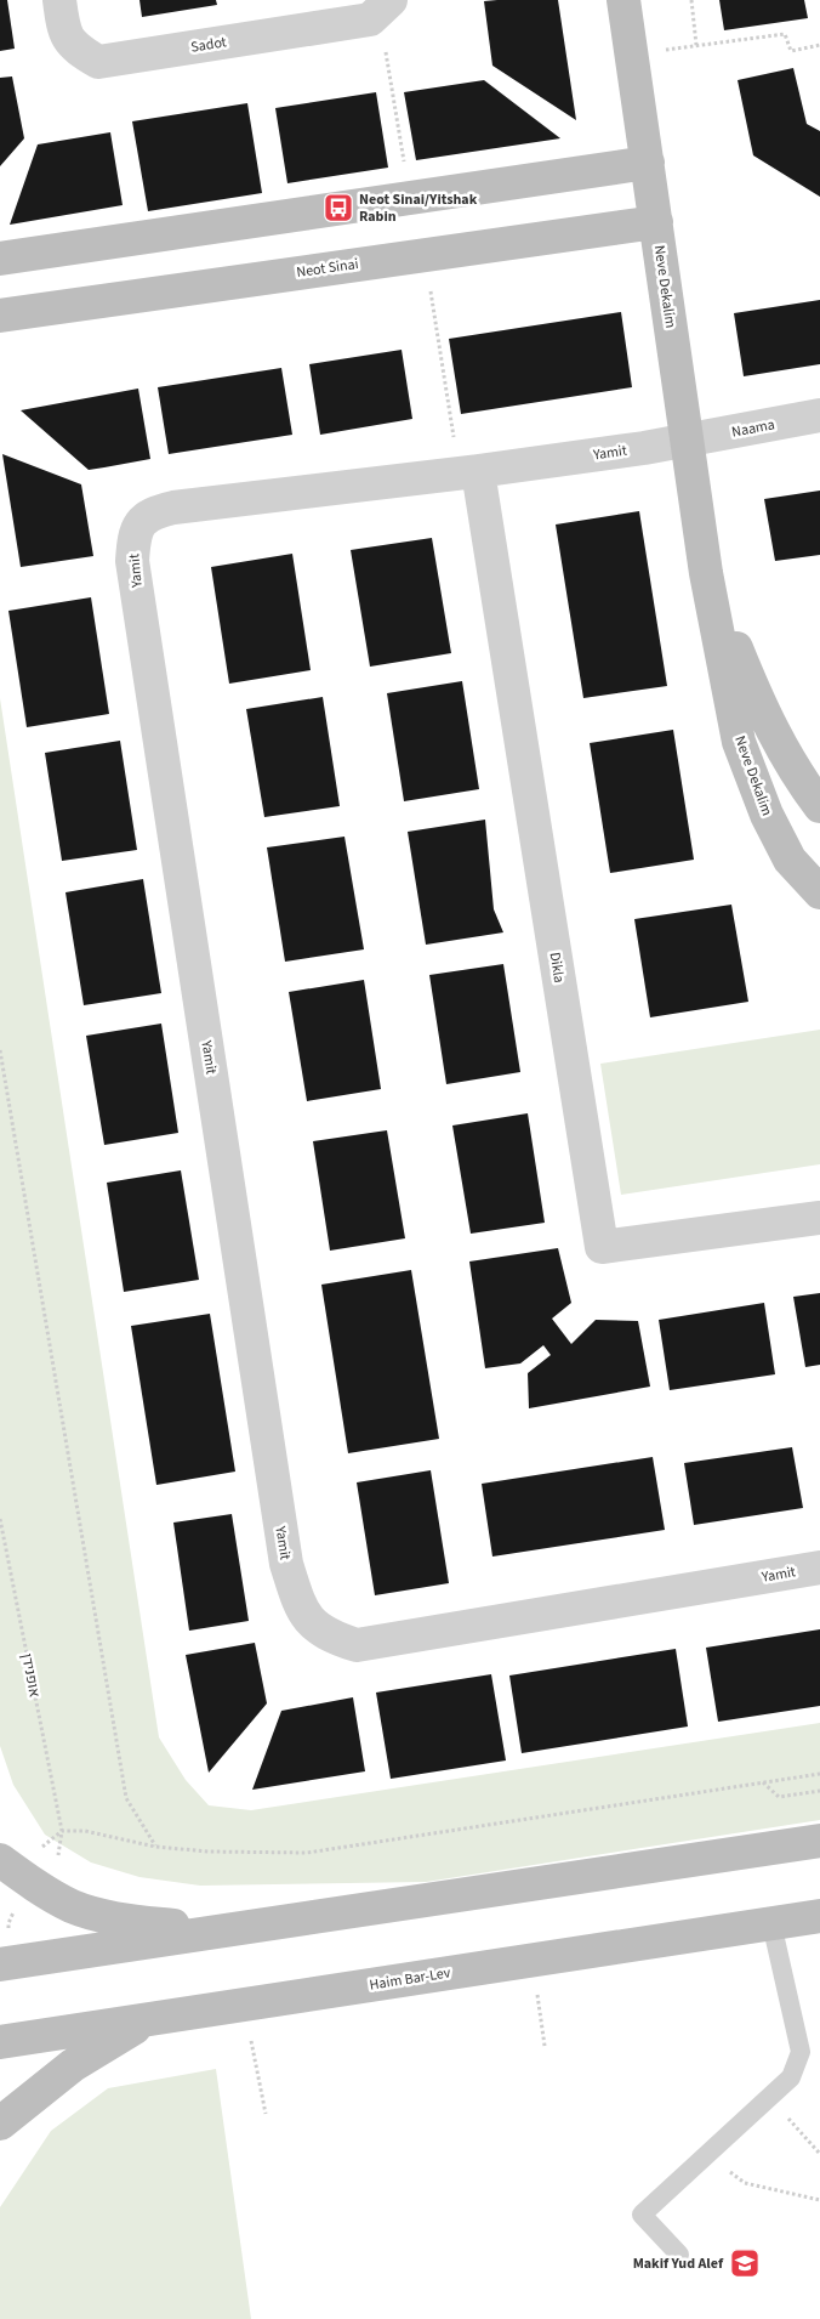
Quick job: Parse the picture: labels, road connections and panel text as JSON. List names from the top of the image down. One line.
{"streets":{"street":["Sadot","Neot Sinai","Neve Dekalim","Naama","Yamit","Dikla","Haim Bar-Lev"],"path":["אופנידן"]},"crossings":[["Neot Sinai","Neve Dekalim"],["Neve Dekalim","Naama"],["Neve Dekalim","Yamit"],["Naama","Yamit"],["Yamit","Dikla"]],"places":{"bus stop":["Neot Sinai/Yitshak Rabin"],"school or university":["Makif Yud Alef"]}}
